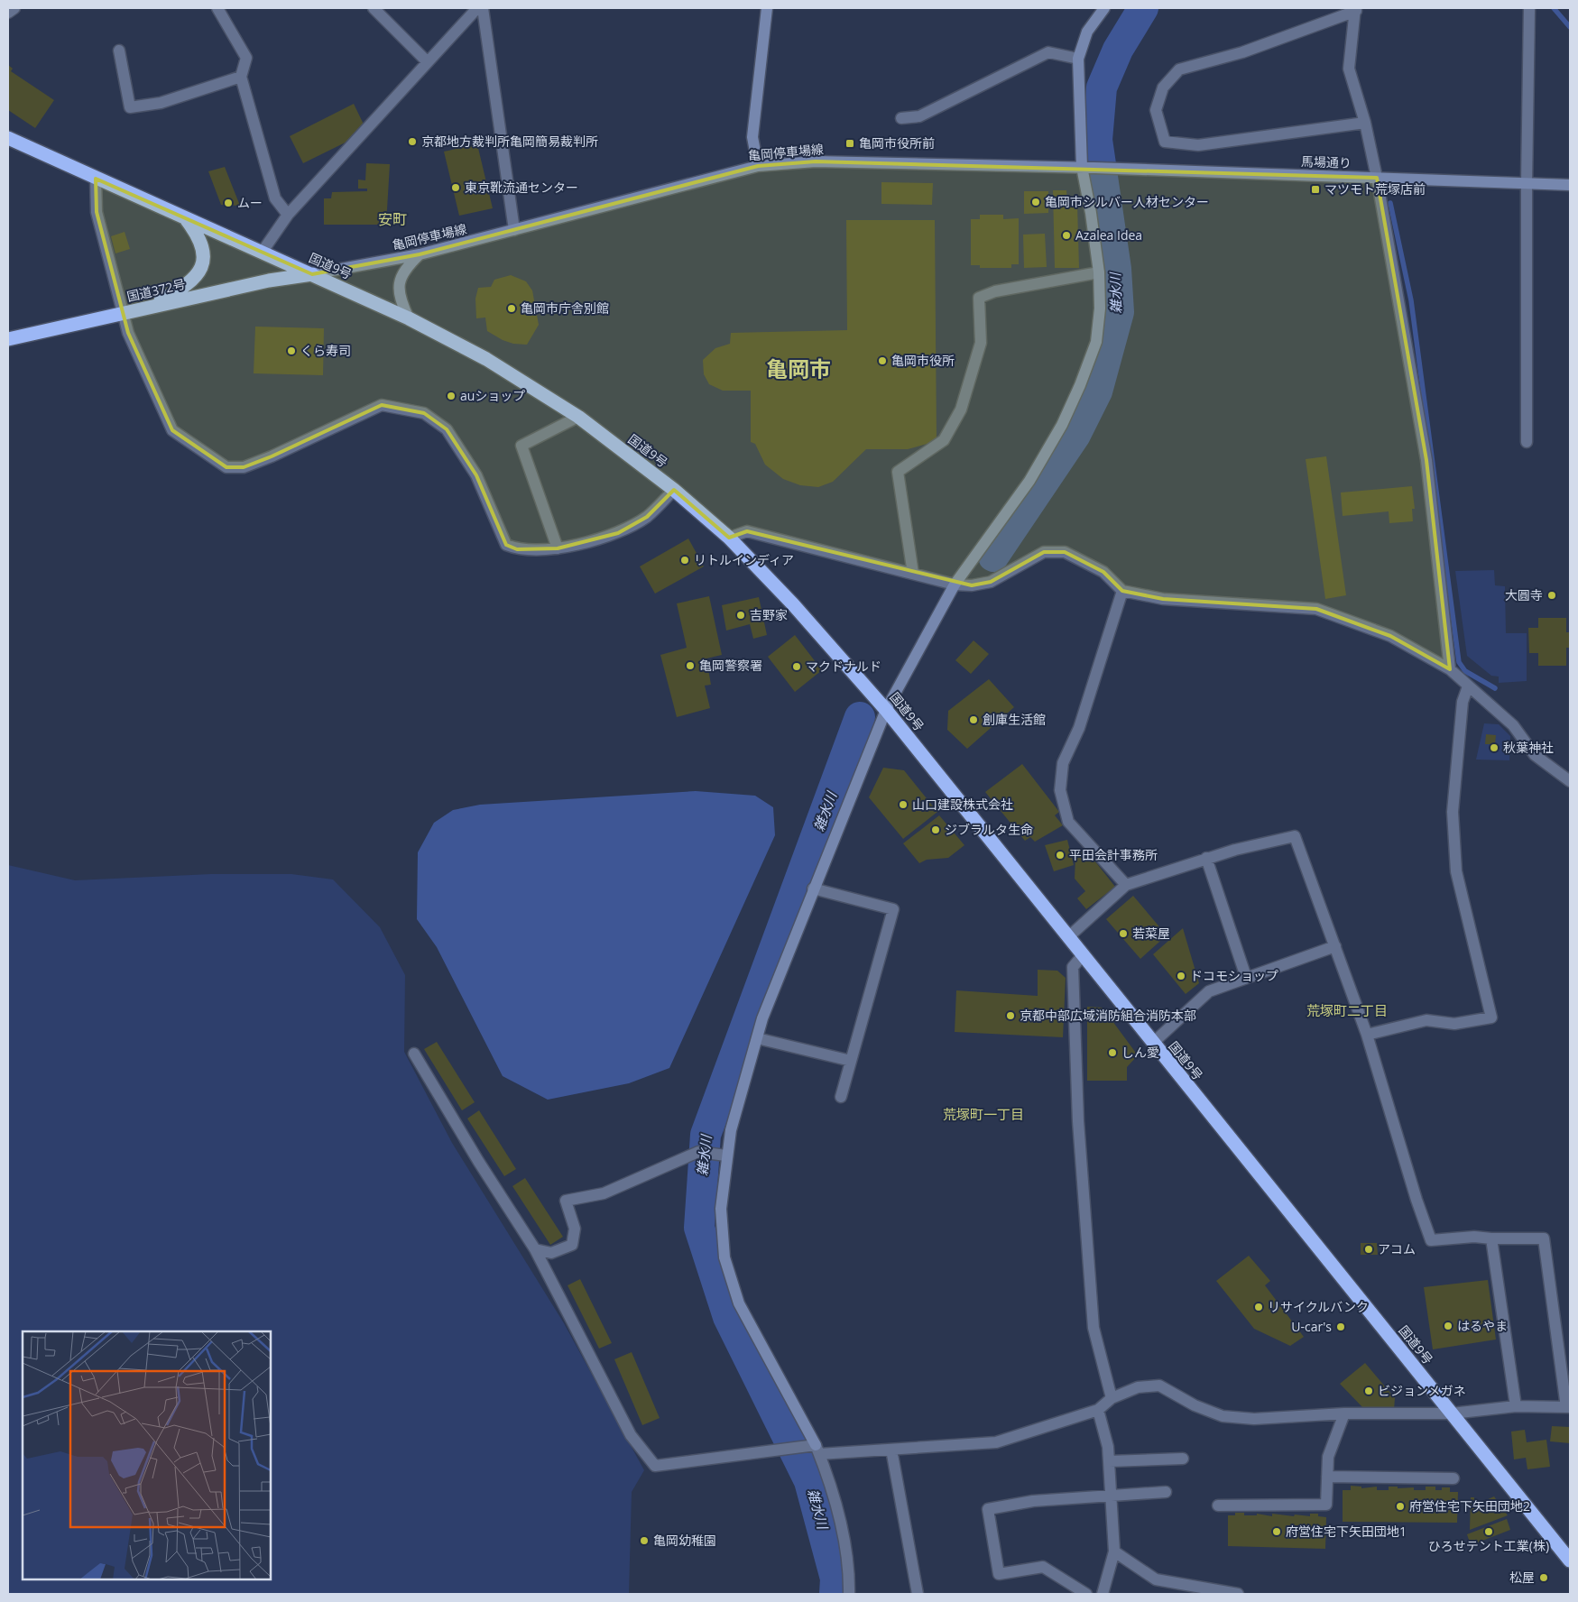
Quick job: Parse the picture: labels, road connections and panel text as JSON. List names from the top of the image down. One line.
{"streets":{"highway":["国道9号","国道372号"],"street":["亀岡停車場線","馬場通り"]},"crossings":[["亀岡停車場線","馬場通り"],["亀岡停車場線","国道9号"],["亀岡停車場線","国道372号"],["国道9号","国道372号"]],"districts":["安町","亀岡市","荒塚町二丁目","荒塚町一丁目"],"water":["雑水川"],"places":{"other":["京都地方裁判所亀岡簡易裁判所","東京靴流通センター","亀岡市シルバー人材センター","ムー","Azalea Idea","亀岡市庁舎別館","くら寿司","亀岡市役所","auショップ","リトルインディア","大圓寺","吉野家","亀岡警察署","マクドナルド","創庫生活館","秋葉神社","山口建設株式会社","ジブラルタ生命","平田会計事務所","若菜屋","ドコモショップ","京都中部広域消防組合消防本部","しん愛","アコム","リサイクルバンク","はるやま","U-car's","ビジョンメガネ","府営住宅下矢田団地2","府営住宅下矢田団地1","ひろせテント工業(株)","亀岡幼稚園","松屋"],"transit":["亀岡市役所前","マツモト荒塚店前"]}}
